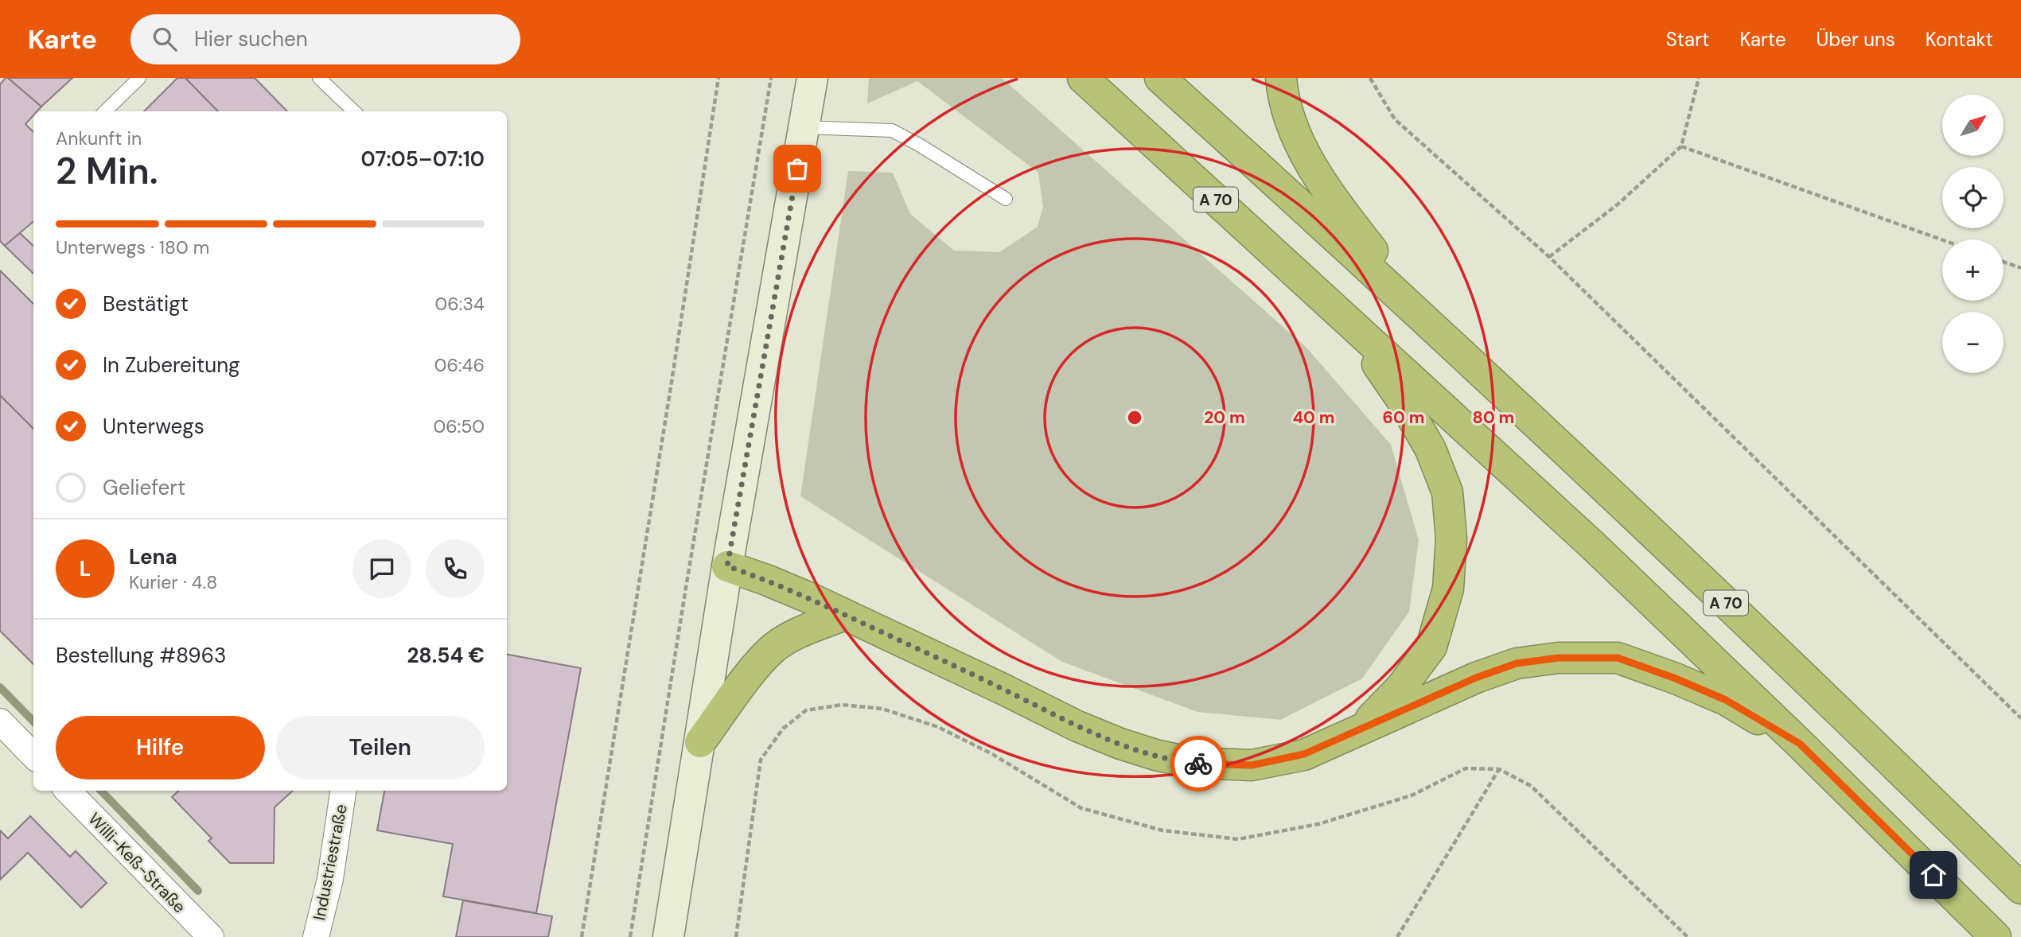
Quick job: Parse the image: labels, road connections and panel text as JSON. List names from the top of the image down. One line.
{"streets":{"highway":["A 70"],"street":["Industriestraße","Willi-Keß-Straße"]},"north":"top right","page":{"header":"Karte","search":"Hier suchen","nav":["Start","Karte","Über uns","Kontakt"],"map_buttons":["+","−"],"heading":["2 Min.","Ankunft in","07:05–07:10"],"panel":["Lena","Kurier · 4.8","Bestellung #8963","28.54 €"],"bar":"Unterwegs · 180 m","list":[["Bestätigt","06:34"],["In Zubereitung","06:46"],["Unterwegs","06:50"],"Geliefert"],"round":"L","buttons":["Hilfe","Teilen"]},"rings":["20 m","40 m","60 m","80 m"]}
